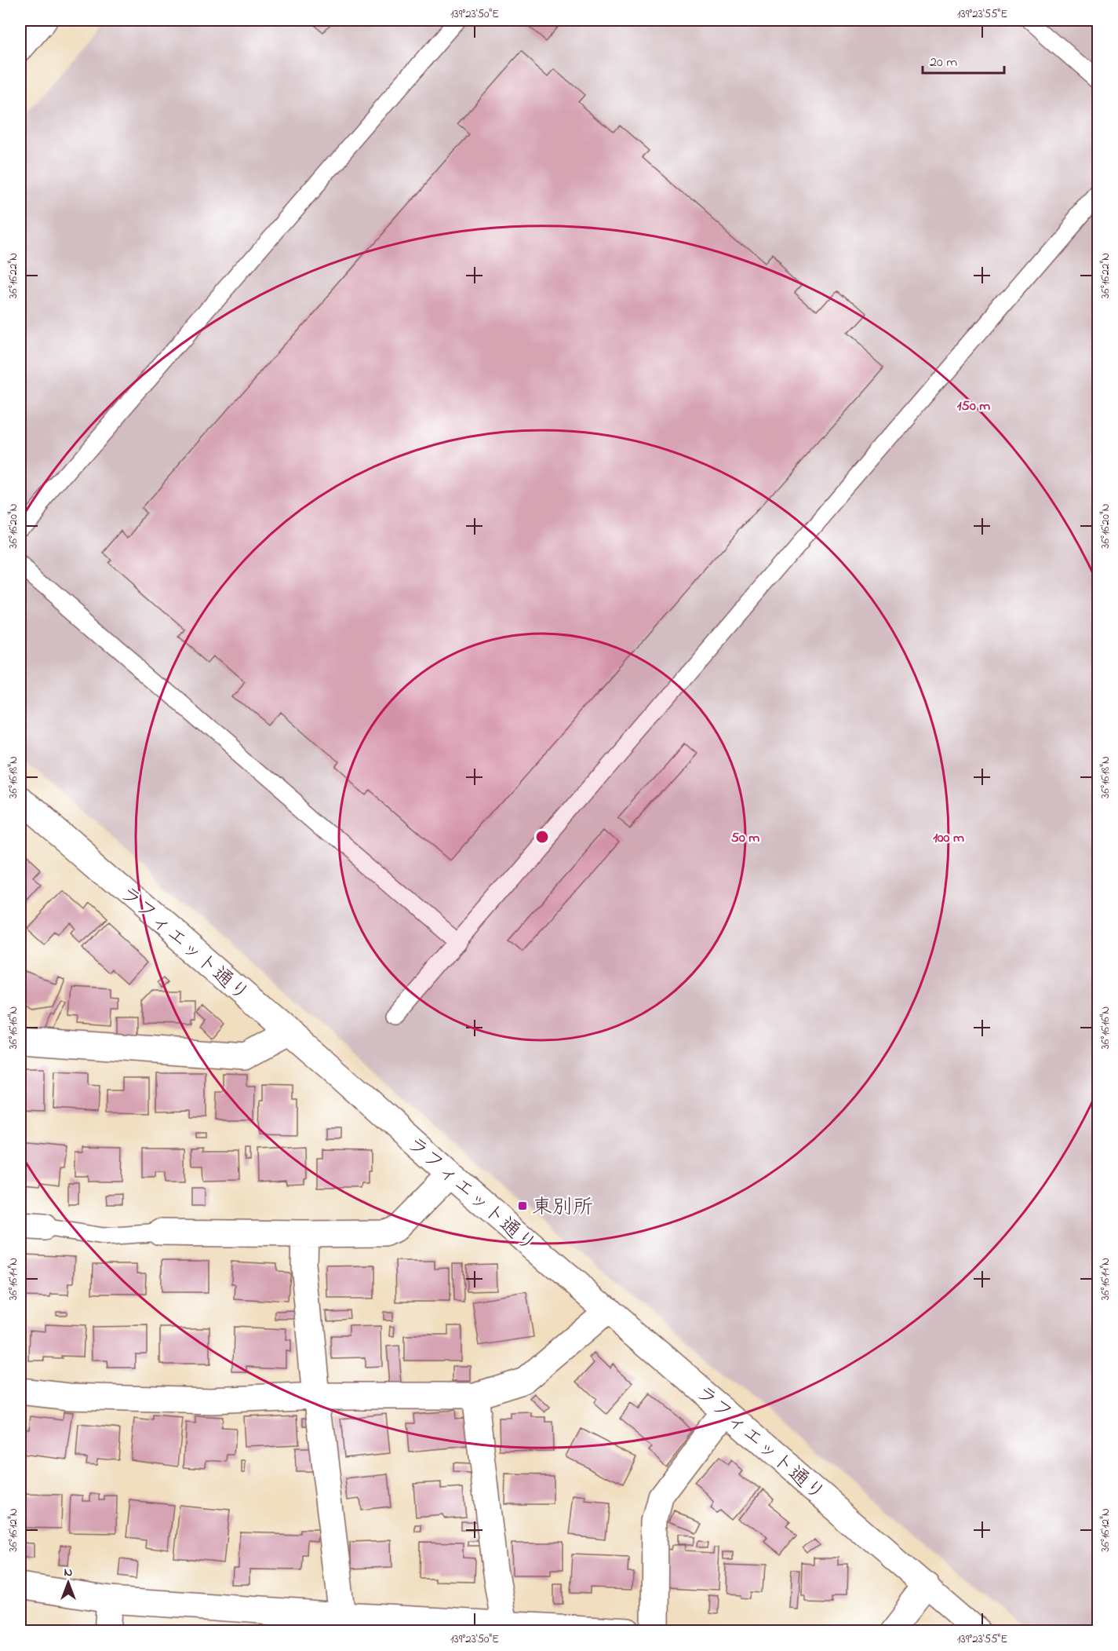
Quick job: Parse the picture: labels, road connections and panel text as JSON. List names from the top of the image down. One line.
{"streets":{"street":["ラフィエット通り"]},"places":{"transit":["東別所"]},"scale_bar":"20 m","north":"top","coordinates":["139°23'50\"E","139°23'55\"E","36°16'22\"N","36°16'20\"N","36°16'18\"N","36°16'16\"N","36°16'14\"N","36°16'12\"N"],"rings":["150 m","50 m","100 m"]}
